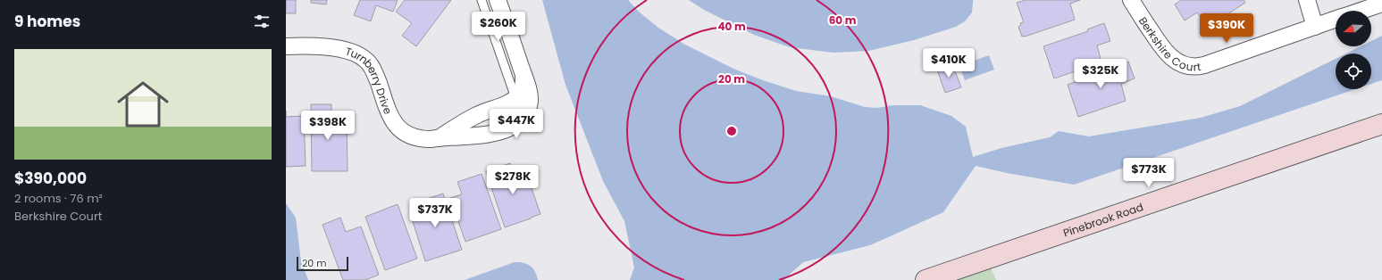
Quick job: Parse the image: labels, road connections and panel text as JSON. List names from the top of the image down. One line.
{"streets":{"street":["Berkshire Court","Turnberry Drive","Pinebrook Road"]},"scale_bar":"20 m","north":"left","page":{"heading":"9 homes","price":["$260K","$390K","$410K","$325K","$447K","$398K","$773K","$278K","$737K"],"list":[{"name":"$390,000","note":"2 rooms · 76 m² · Berkshire Court"}],"scale":"20 m"},"rings":["60 m","40 m","20 m"]}
